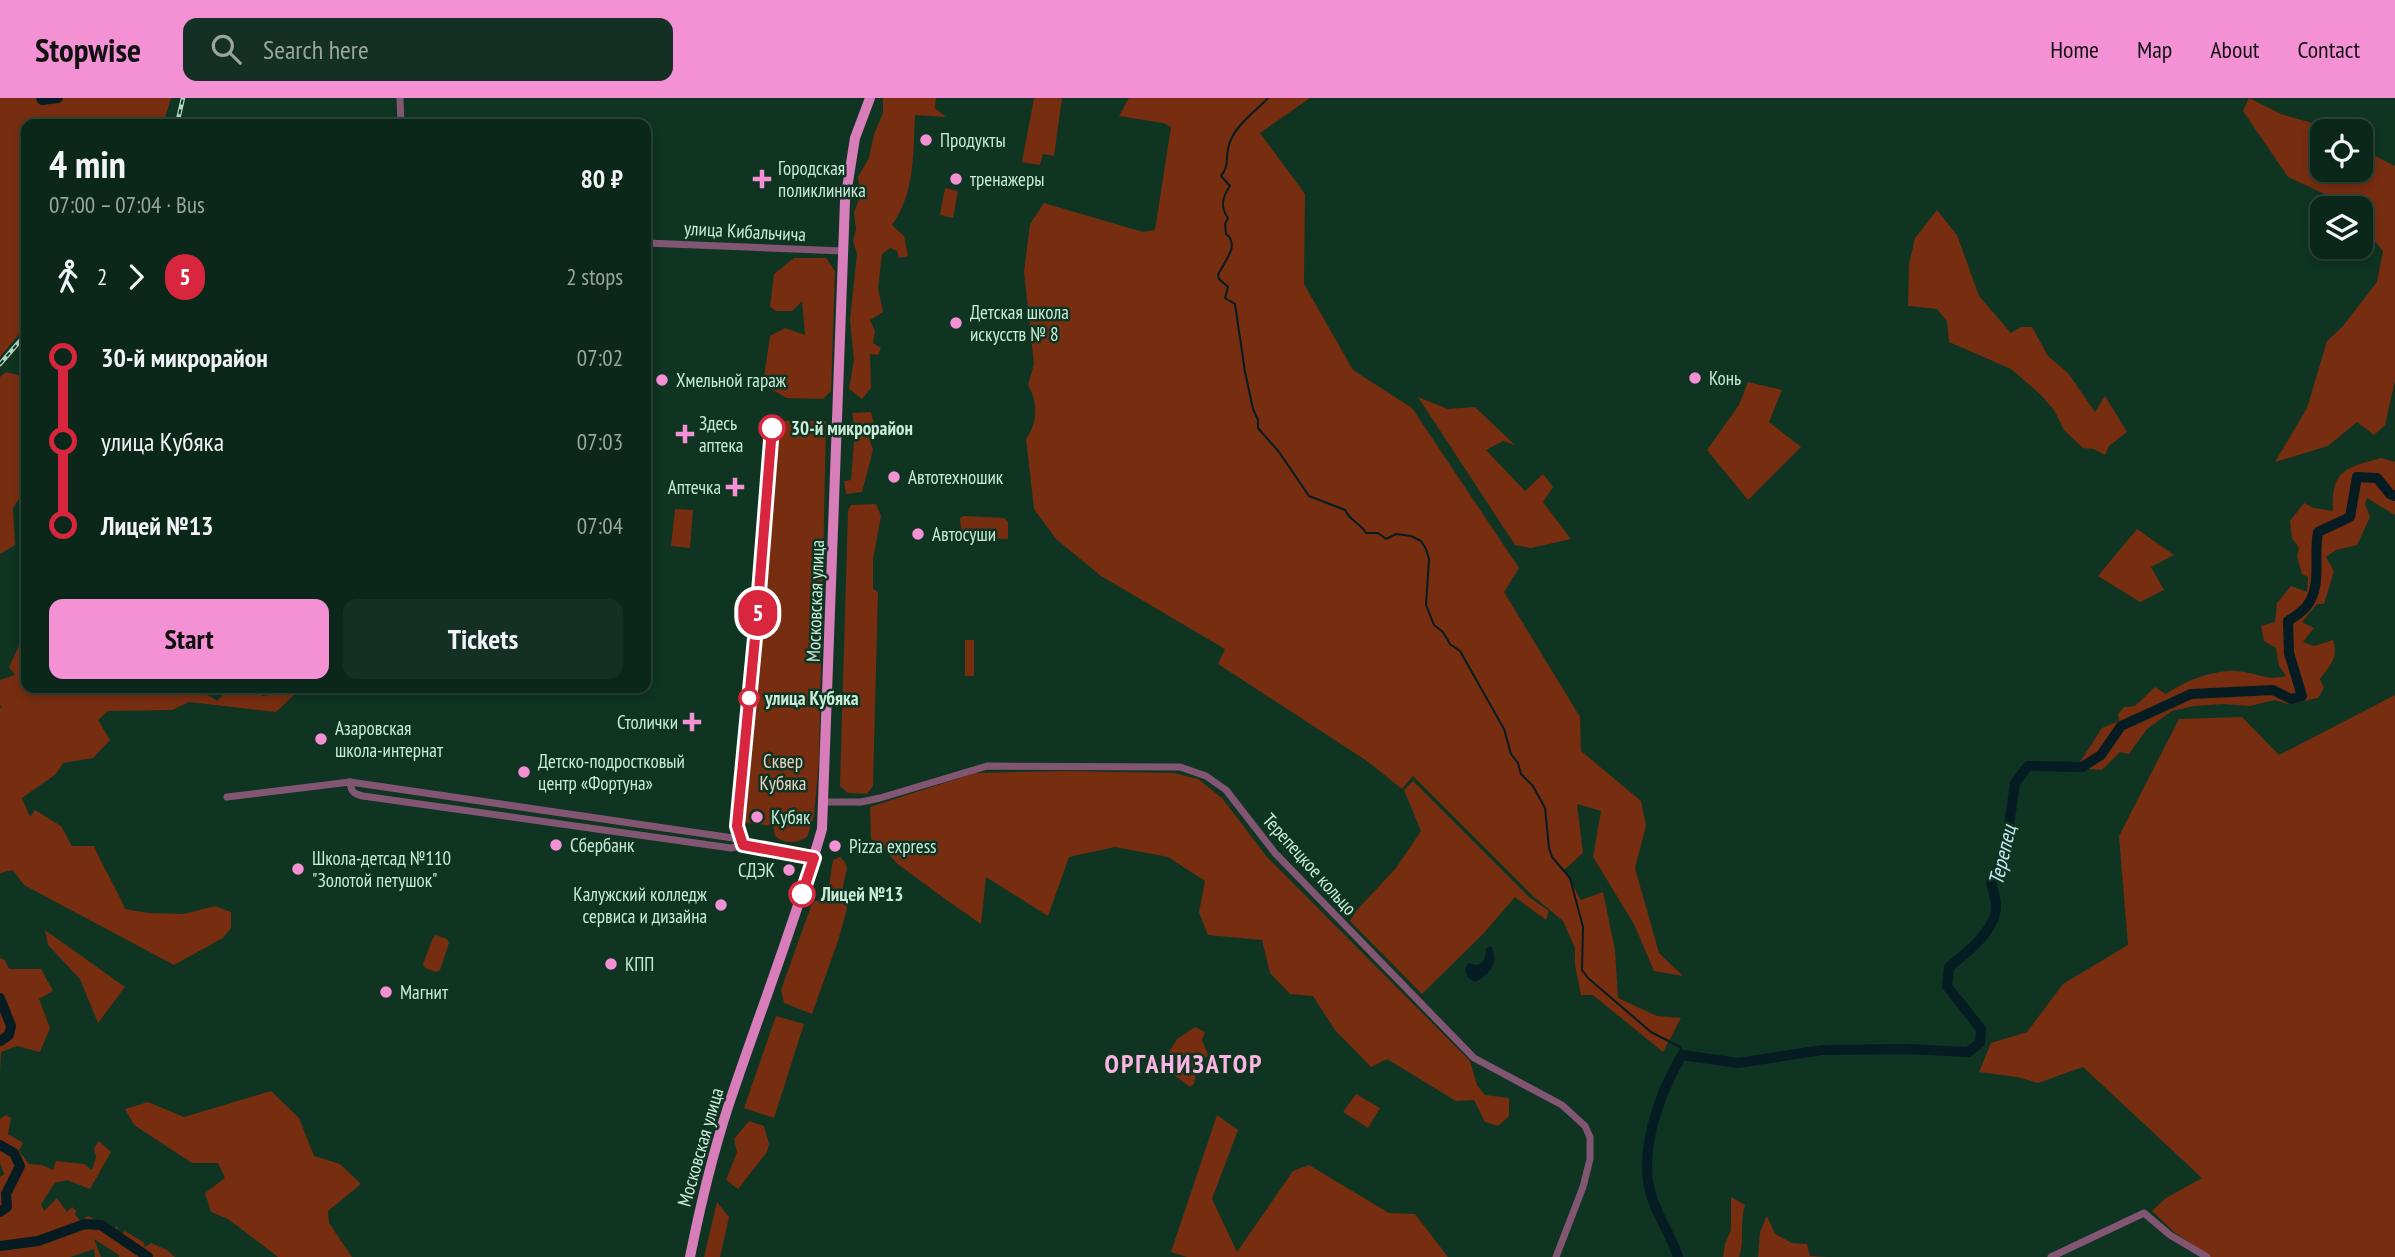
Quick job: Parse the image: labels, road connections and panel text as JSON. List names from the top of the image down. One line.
{"streets":{"main road":["Московская улица"],"street":["улица Кибальчича","Терепецкое кольцо"]},"crossings":[["улица Кибальчича","Московская улица"],["Московская улица","Терепецкое кольцо"]],"districts":["ОРГАНИЗАТОР"],"water":["Терепец"],"parks":["Сквер Кубяка"],"places":{"other":["Продукты","тренажеры","Детская школа искусств № 8","Конь","Хмельной гараж","30-й микрорайон","Автотехношик","Автосуши","улица Кубяка","Азаровская школа-интернат","Детско-подростковый центр «Фортуна»","Кубяк","Сбербанк","Pizza express","Школа-детсад №110 \"Золотой петушок\"","СДЭК","Лицей №13","Калужский колледж сервиса и дизайна","КПП","Магнит"],"health":["Городская поликлиника","Здесь аптека","Аптечка","Столички"]},"lines":["bus line 5"],"page":{"header":"Stopwise","search":"Search here","nav":["Home","Map","About","Contact"],"on_map":"5","heading":["4 min","07:00 – 07:04 · Bus","80 ₽"],"legs":["2","5","2 stops"],"list":[{"name":"30-й микрорайон","value":"07:02"},{"name":"улица Кубяка","value":"07:03"},{"name":"Лицей №13","value":"07:04"}],"buttons":["Start","Tickets"]}}
